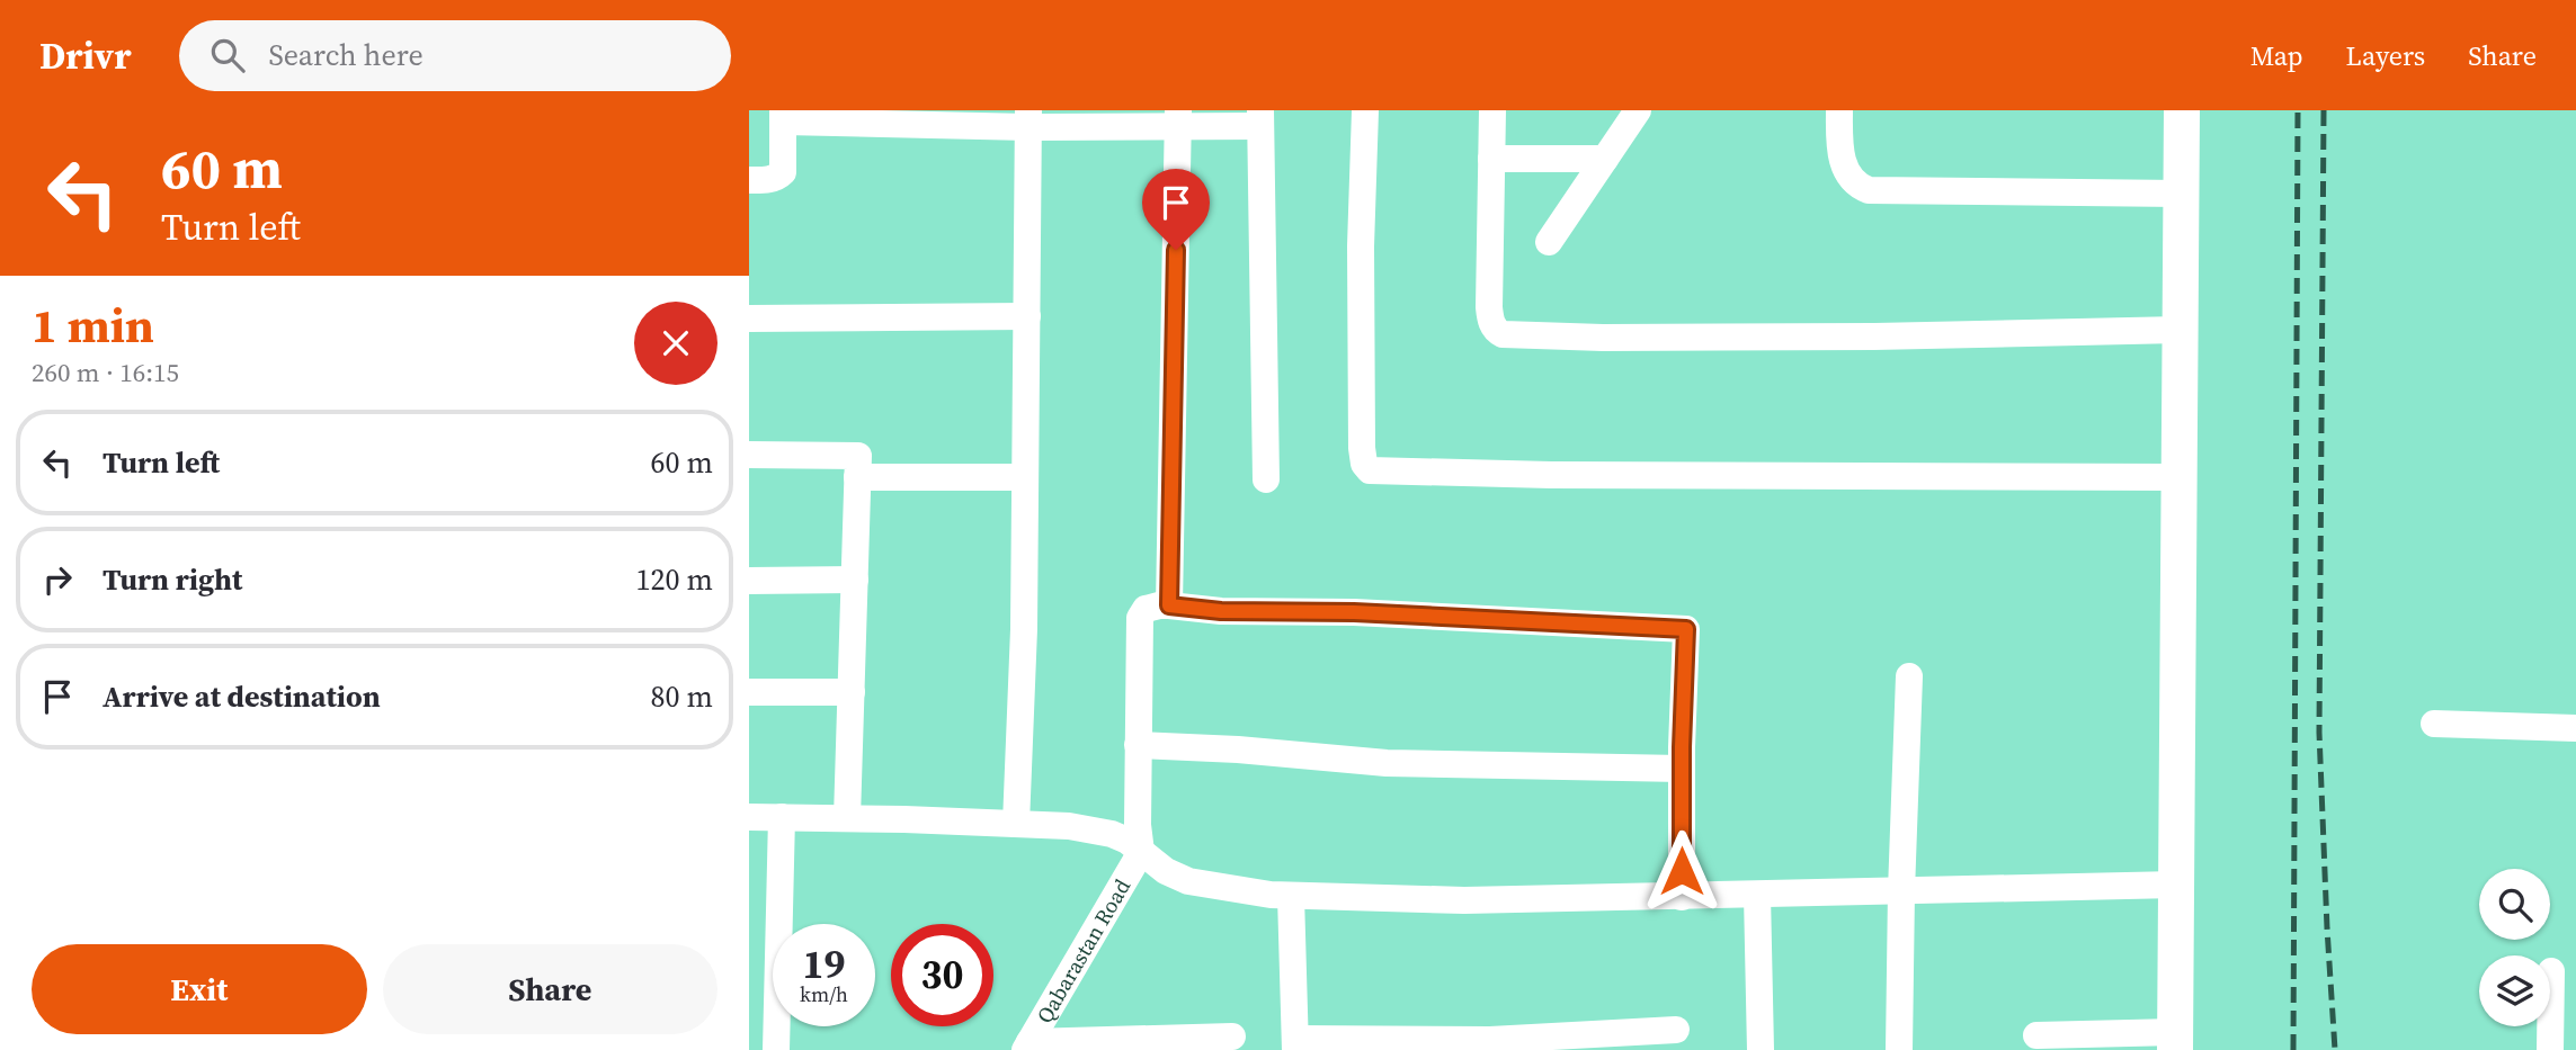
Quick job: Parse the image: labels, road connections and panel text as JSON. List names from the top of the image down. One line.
{"streets":{"street":["Qabarastan Road"]},"page":{"header":"Drivr","search":"Search here","nav":["Map","Layers","Share"],"turn":["60 m","Turn left"],"heading":["1 min","260 m · 16:15"],"list":[{"name":"Turn left","value":"60 m"},{"name":"Turn right","value":"120 m"},{"name":"Arrive at destination","value":"80 m"}],"speed":"19 km/h","limit":"30","buttons":["Exit","Share"]}}
